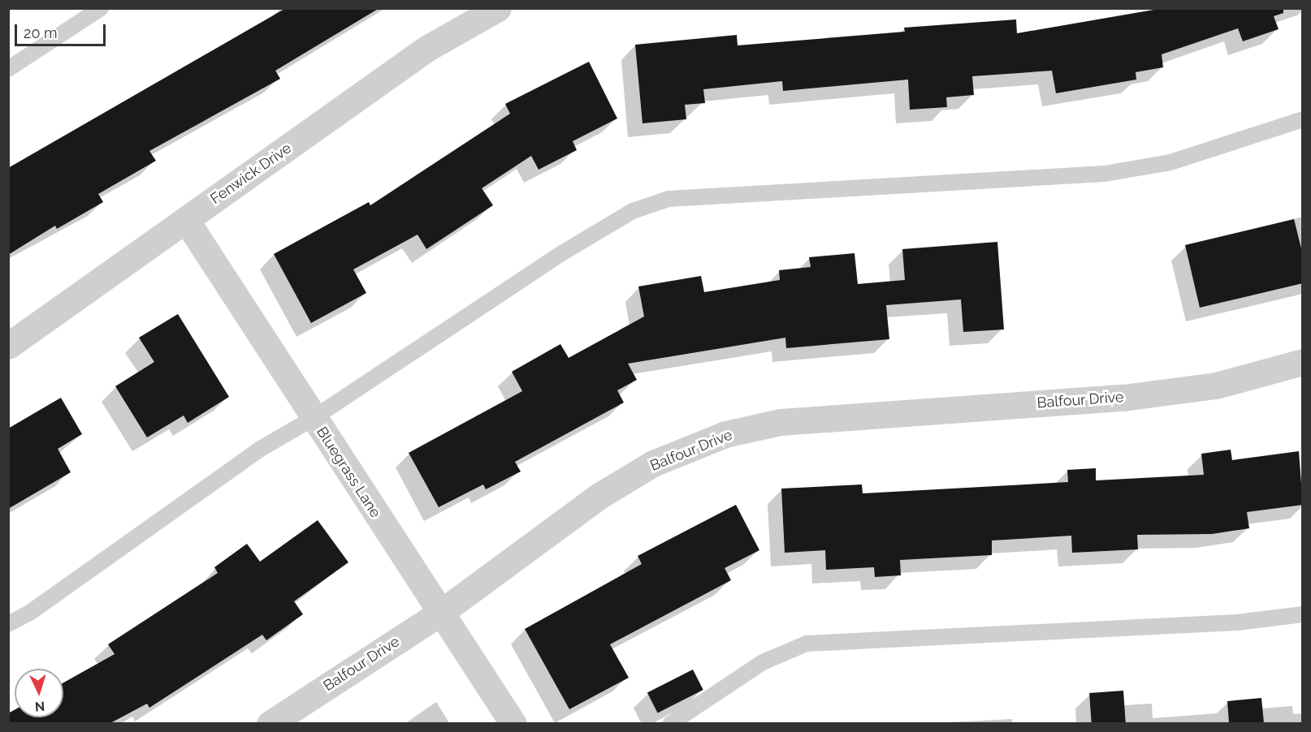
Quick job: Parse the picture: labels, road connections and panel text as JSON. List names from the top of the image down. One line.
{"streets":{"street":["Fenwick Drive","Balfour Drive","Bluegrass Lane"]},"crossings":[["Fenwick Drive","Bluegrass Lane"],["Balfour Drive","Bluegrass Lane"]],"scale_bar":"20 m","north":"bottom"}
